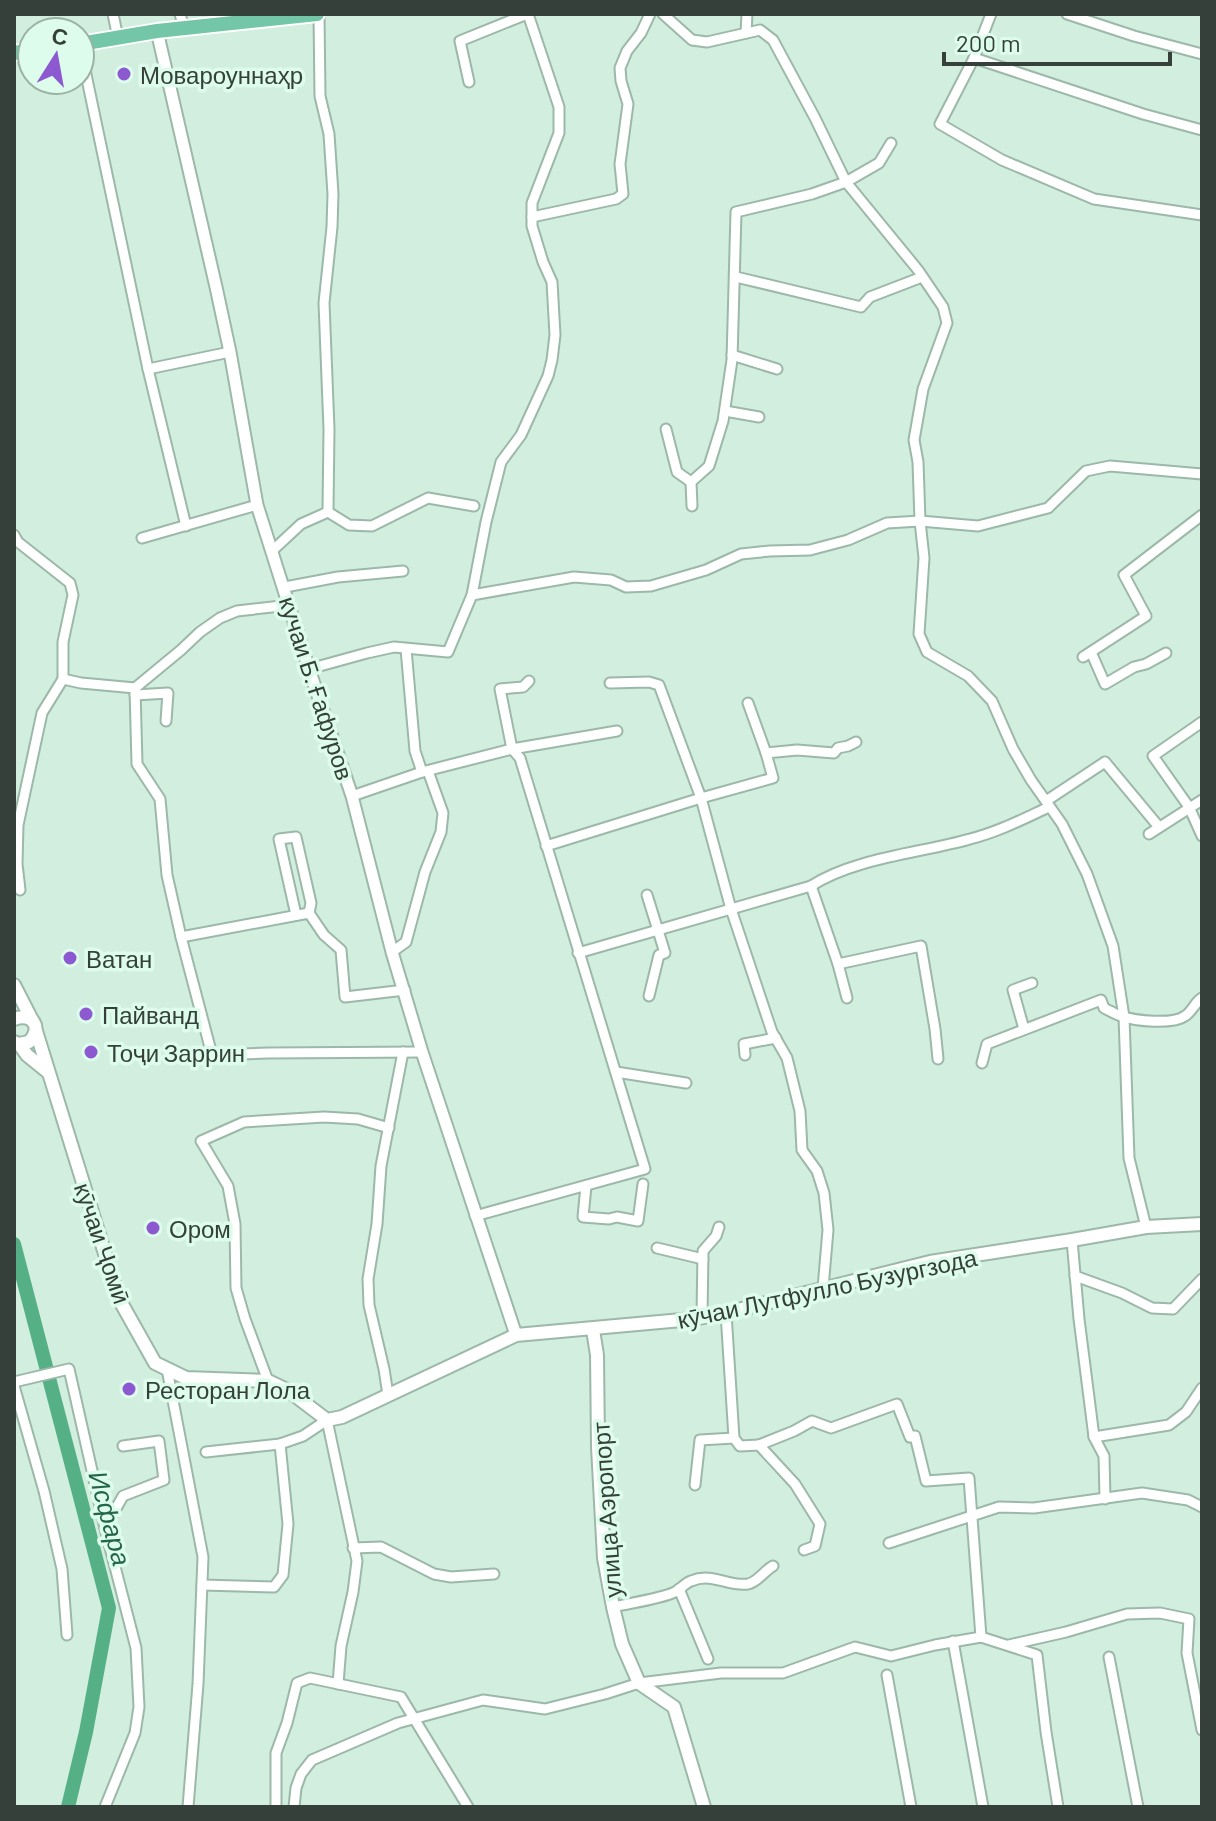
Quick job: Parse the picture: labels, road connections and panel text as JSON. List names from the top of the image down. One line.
{"streets":{"main road":["кӯчаи Ҷомӣ","кӯчаи Лутфулло Бузургзода","улица Аэропорт"],"street":["кучаи Б. Ғафуров"]},"crossings":[["кучаи Б. Ғафуров","кӯчаи Лутфулло Бузургзода"],["кӯчаи Лутфулло Бузургзода","улица Аэропорт"]],"water":["Исфара"],"places":["Мовароуннаҳр","Ватан","Пайванд","Тоҷи Заррин","Ором","Ресторан Лола"],"scale_bar":"200 m","north":"top"}
